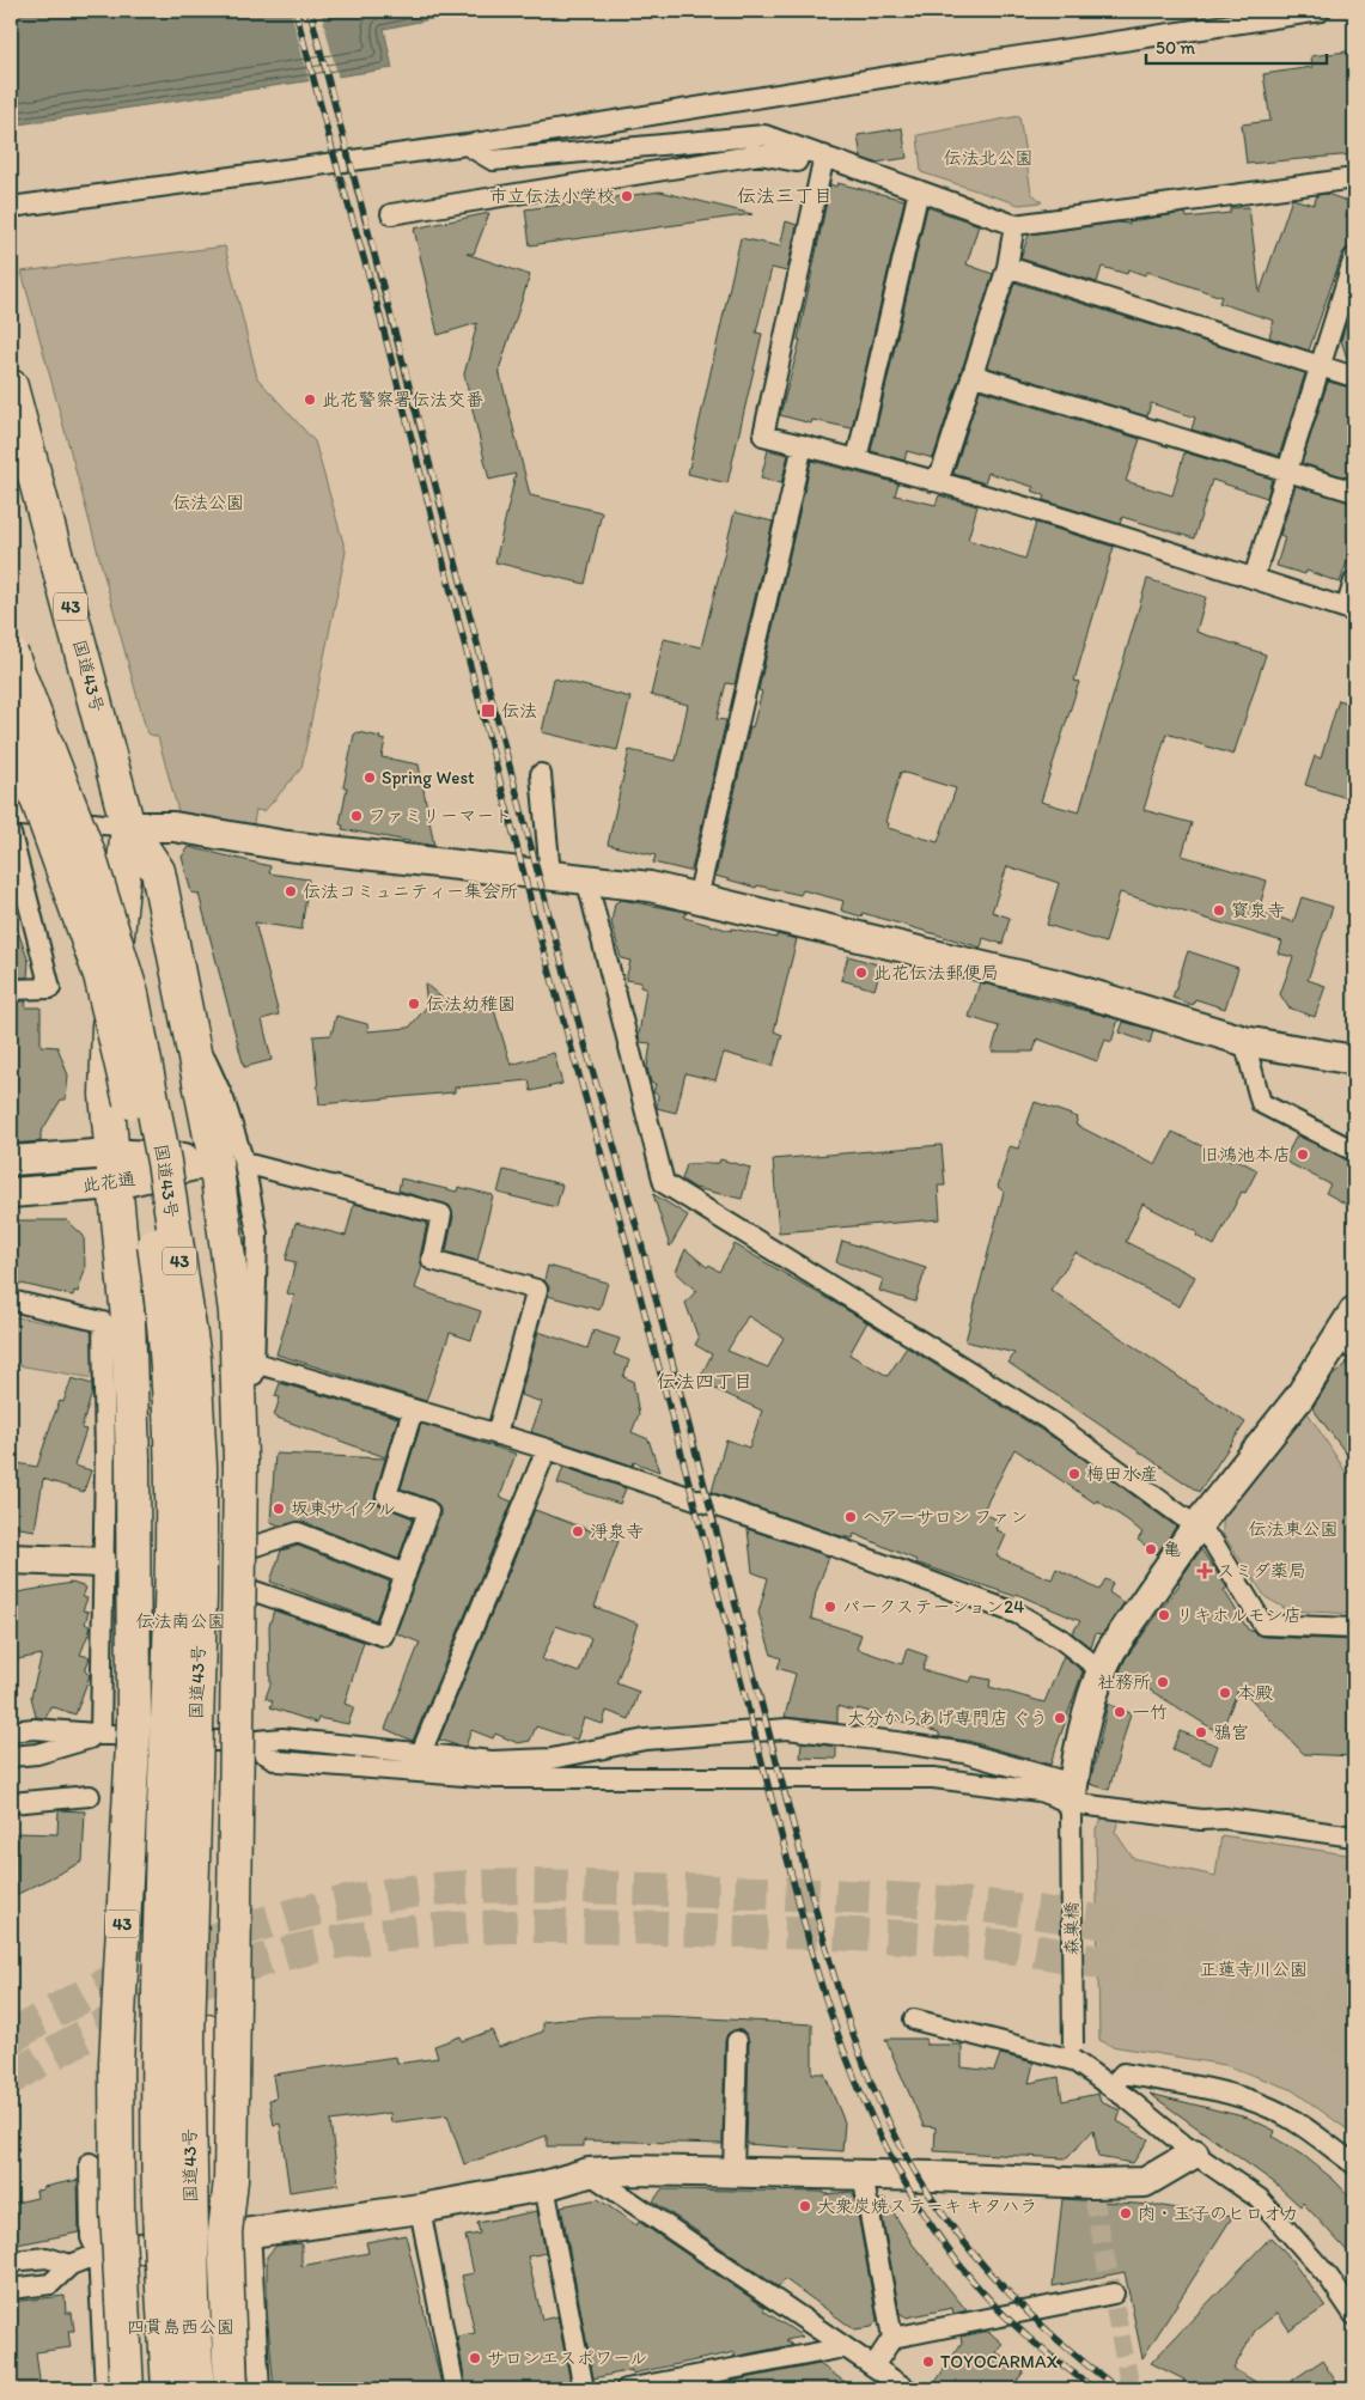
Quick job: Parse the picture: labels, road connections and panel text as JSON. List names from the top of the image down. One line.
{"streets":{"highway":["43","国道43号"],"street":["此花通","森巣橋"]},"crossings":[["43","国道43号"],["国道43号","此花通"]],"districts":["伝法三丁目","伝法四丁目"],"parks":["伝法北公園","伝法公園","伝法東公園","伝法南公園","正蓮寺川公園","四貫島西公園"],"places":{"other":["市立伝法小学校","此花警察署伝法交番","Spring West","ファミリーマート","伝法コミュニティー集会所","寳泉寺","此花伝法郵便局","伝法幼稚園","旧鴻池本店","梅田水産","坂東サイクル","ヘアーサロン ファン","淨泉寺","亀","パークステーション24","リキホルモン店","社務所","本殿","一竹","大分からあげ専門店 ぐう","鴉宮","大衆炭焼ステーキ キタハラ","肉・玉子のヒロオカ","サロンエスポワール","TOYOCARMAX"],"transit":["伝法"],"health":["スミダ薬局"]},"scale_bar":"50 m"}
